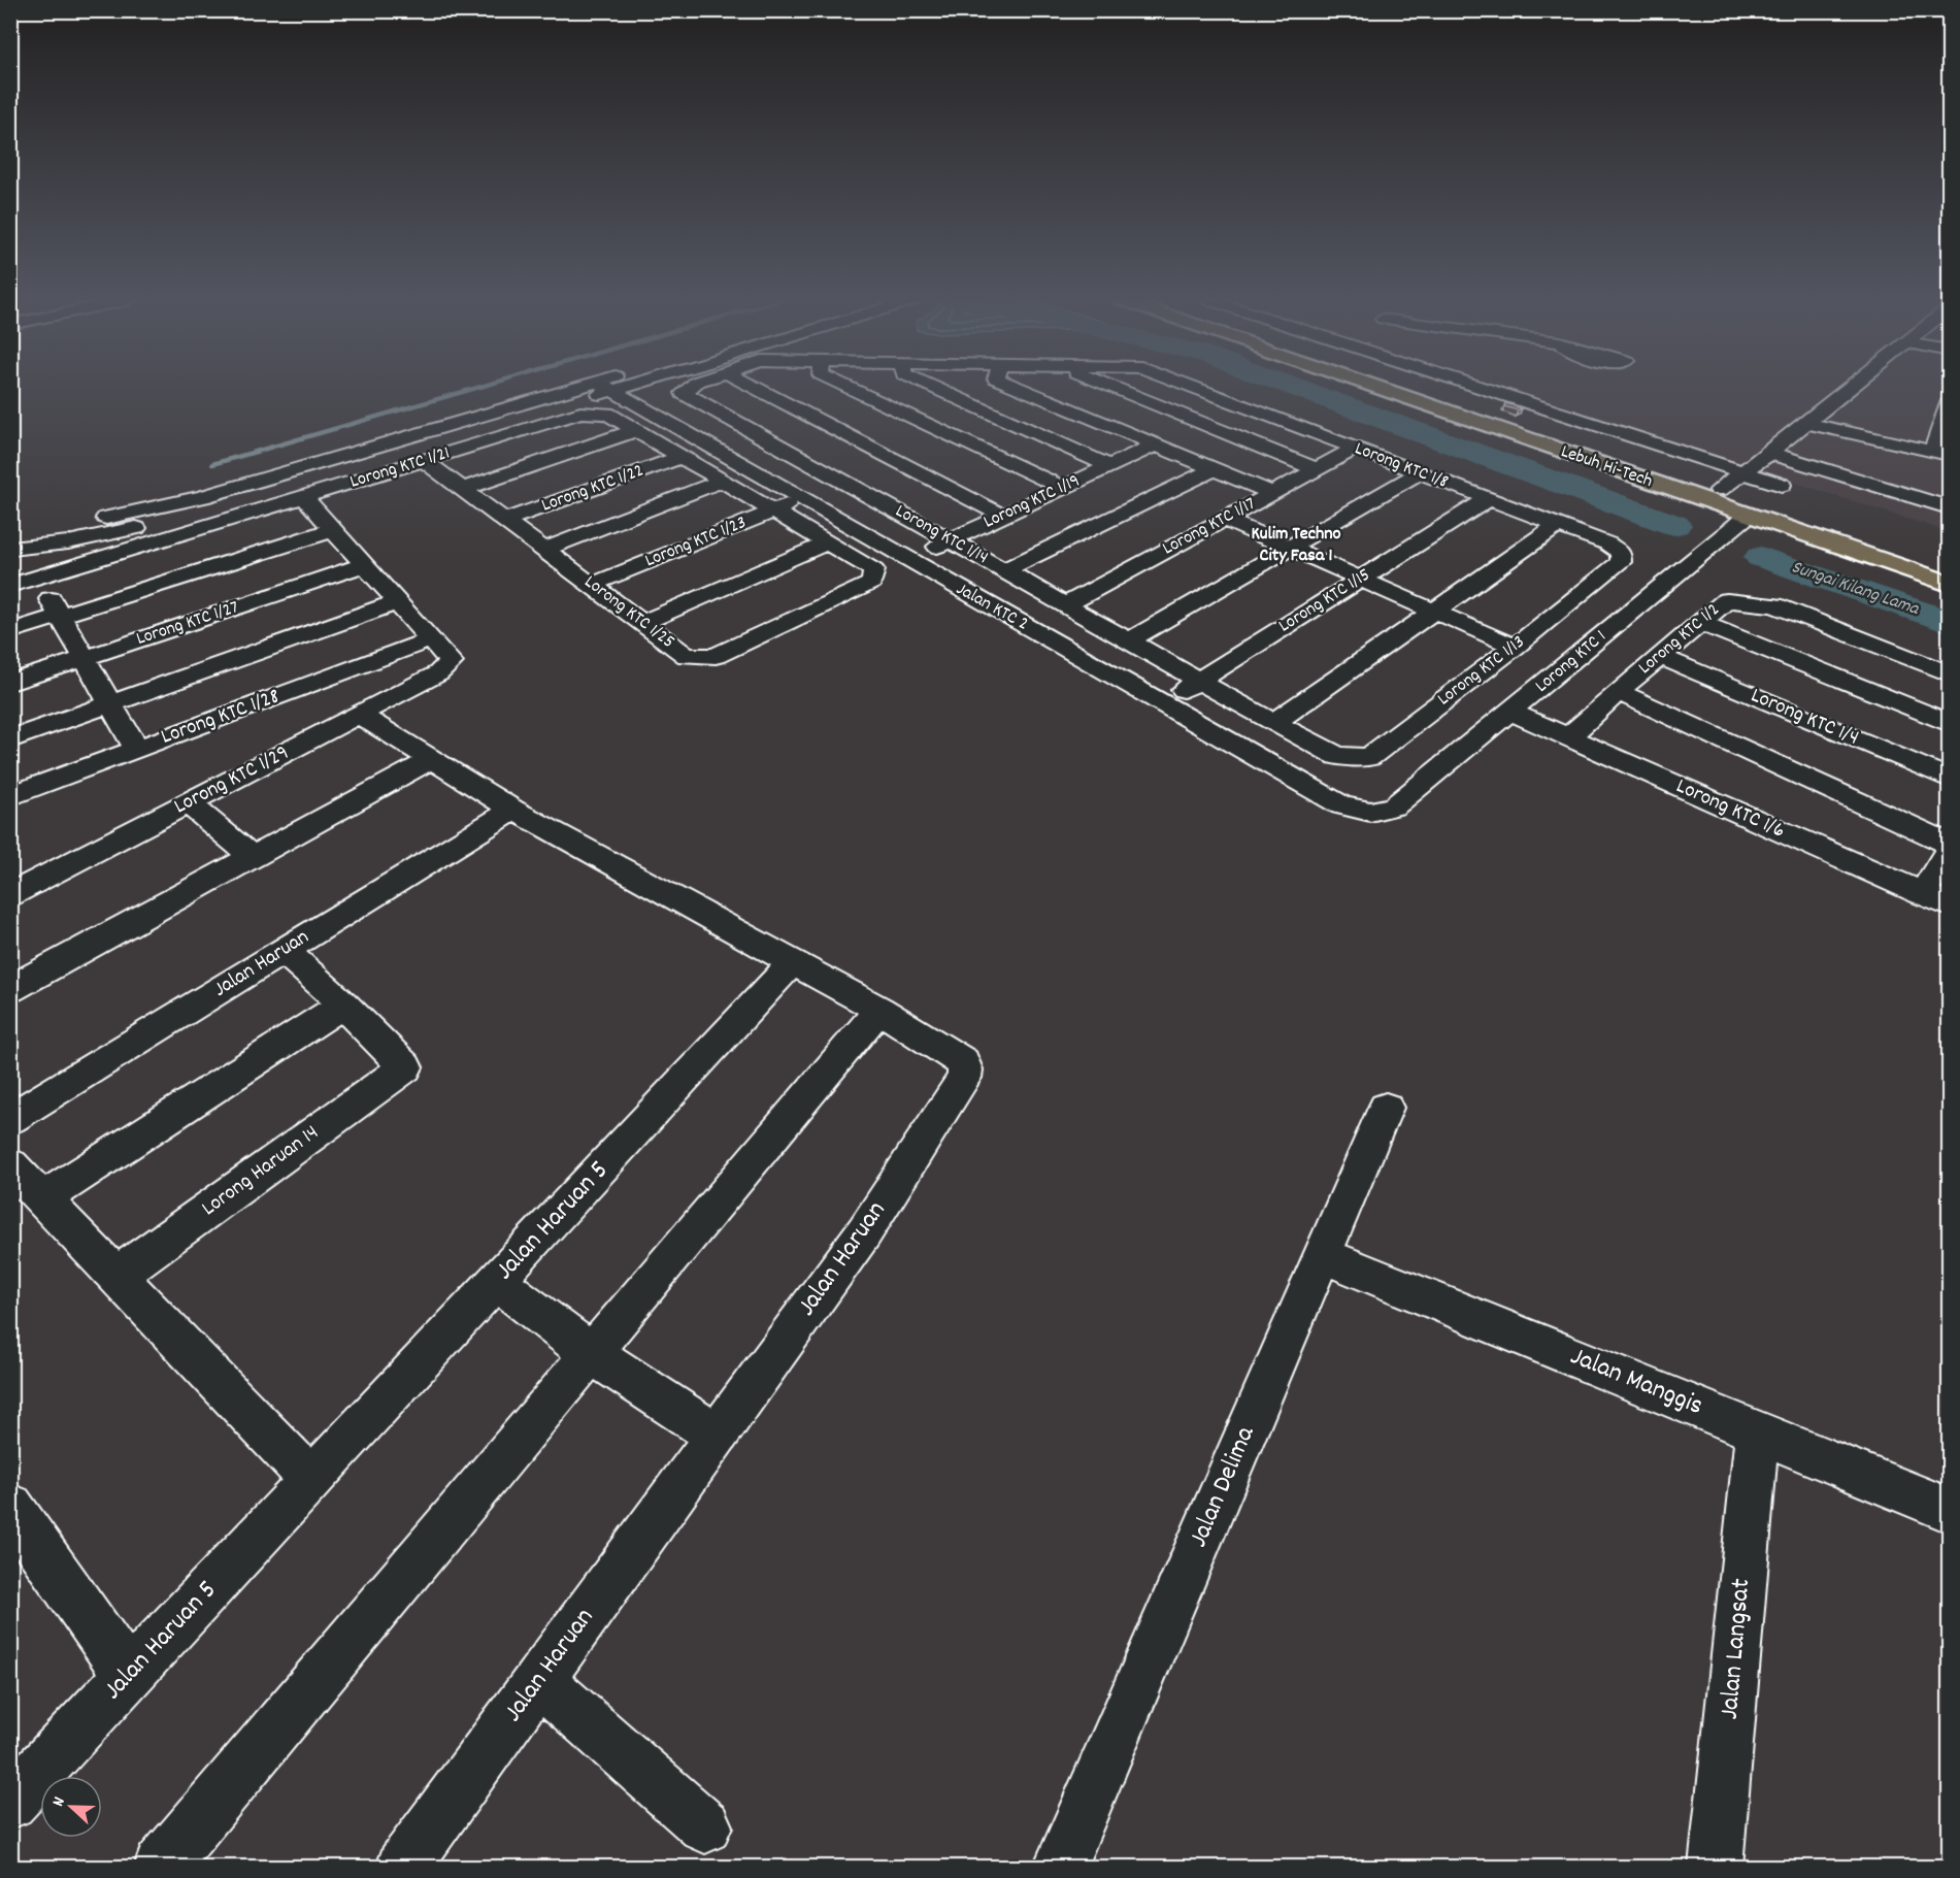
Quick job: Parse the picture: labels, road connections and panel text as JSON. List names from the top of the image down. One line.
{"streets":{"main road":["Lebuh Hi-Tech"],"street":["Lorong KTC 1/8","Lorong KTC 1/21","Lorong KTC 1/22","Lorong KTC 1/19","Lorong KTC 1/17","Lorong KTC 1/14","Lorong KTC 1/23","Lorong KTC 1/15","Jalan KTC 2","Lorong KTC 1/25","Lorong KTC 1/27","Lorong KTC 1/2","Lorong KTC 1","Lorong KTC 1/13","Lorong KTC 1/28","Lorong KTC 1/4","Lorong KTC 1/29","Lorong KTC 1/6","Jalan Haruan","Lorong Haruan 14","Jalan Haruan 5","Jalan Manggis","Jalan Delima","Jalan Langsat"]},"crossings":[["Lorong KTC 1/8","Lorong KTC 1/19"],["Lorong KTC 1/8","Lorong KTC 1/17"],["Lorong KTC 1/8","Lorong KTC 1/14"],["Lorong KTC 1/8","Lorong KTC 1/15"],["Lorong KTC 1/8","Lorong KTC 1/13"],["Lebuh Hi-Tech","Lorong KTC 1"],["Lorong KTC 1/21","Lorong KTC 1/22"],["Lorong KTC 1/21","Lorong KTC 1/23"],["Lorong KTC 1/21","Lorong KTC 1/25"],["Lorong KTC 1/22","Lorong KTC 1/25"],["Lorong KTC 1/19","Lorong KTC 1/14"],["Lorong KTC 1/19","Jalan KTC 2"],["Lorong KTC 1/17","Lorong KTC 1/14"],["Lorong KTC 1/14","Lorong KTC 1/15"],["Lorong KTC 1/14","Lorong KTC 1/13"],["Lorong KTC 1/23","Jalan KTC 2"],["Lorong KTC 1/23","Lorong KTC 1/25"],["Lorong KTC 1/15","Jalan KTC 2"],["Lorong KTC 1/15","Lorong KTC 1/13"],["Jalan KTC 2","Lorong KTC 1"],["Lorong KTC 1/2","Lorong KTC 1/4"],["Lorong KTC 1/2","Lorong KTC 1/6"],["Lorong KTC 1","Lorong KTC 1/6"],["Lorong KTC 1/28","Lorong KTC 1/29"],["Lorong KTC 1/29","Jalan Haruan"],["Jalan Haruan","Jalan Haruan 5"],["Jalan Manggis","Jalan Delima"],["Jalan Manggis","Jalan Langsat"]],"districts":["Kulim Techno City Fasa 1"],"water":["Sungai Kilang Lama"],"north":"left"}
